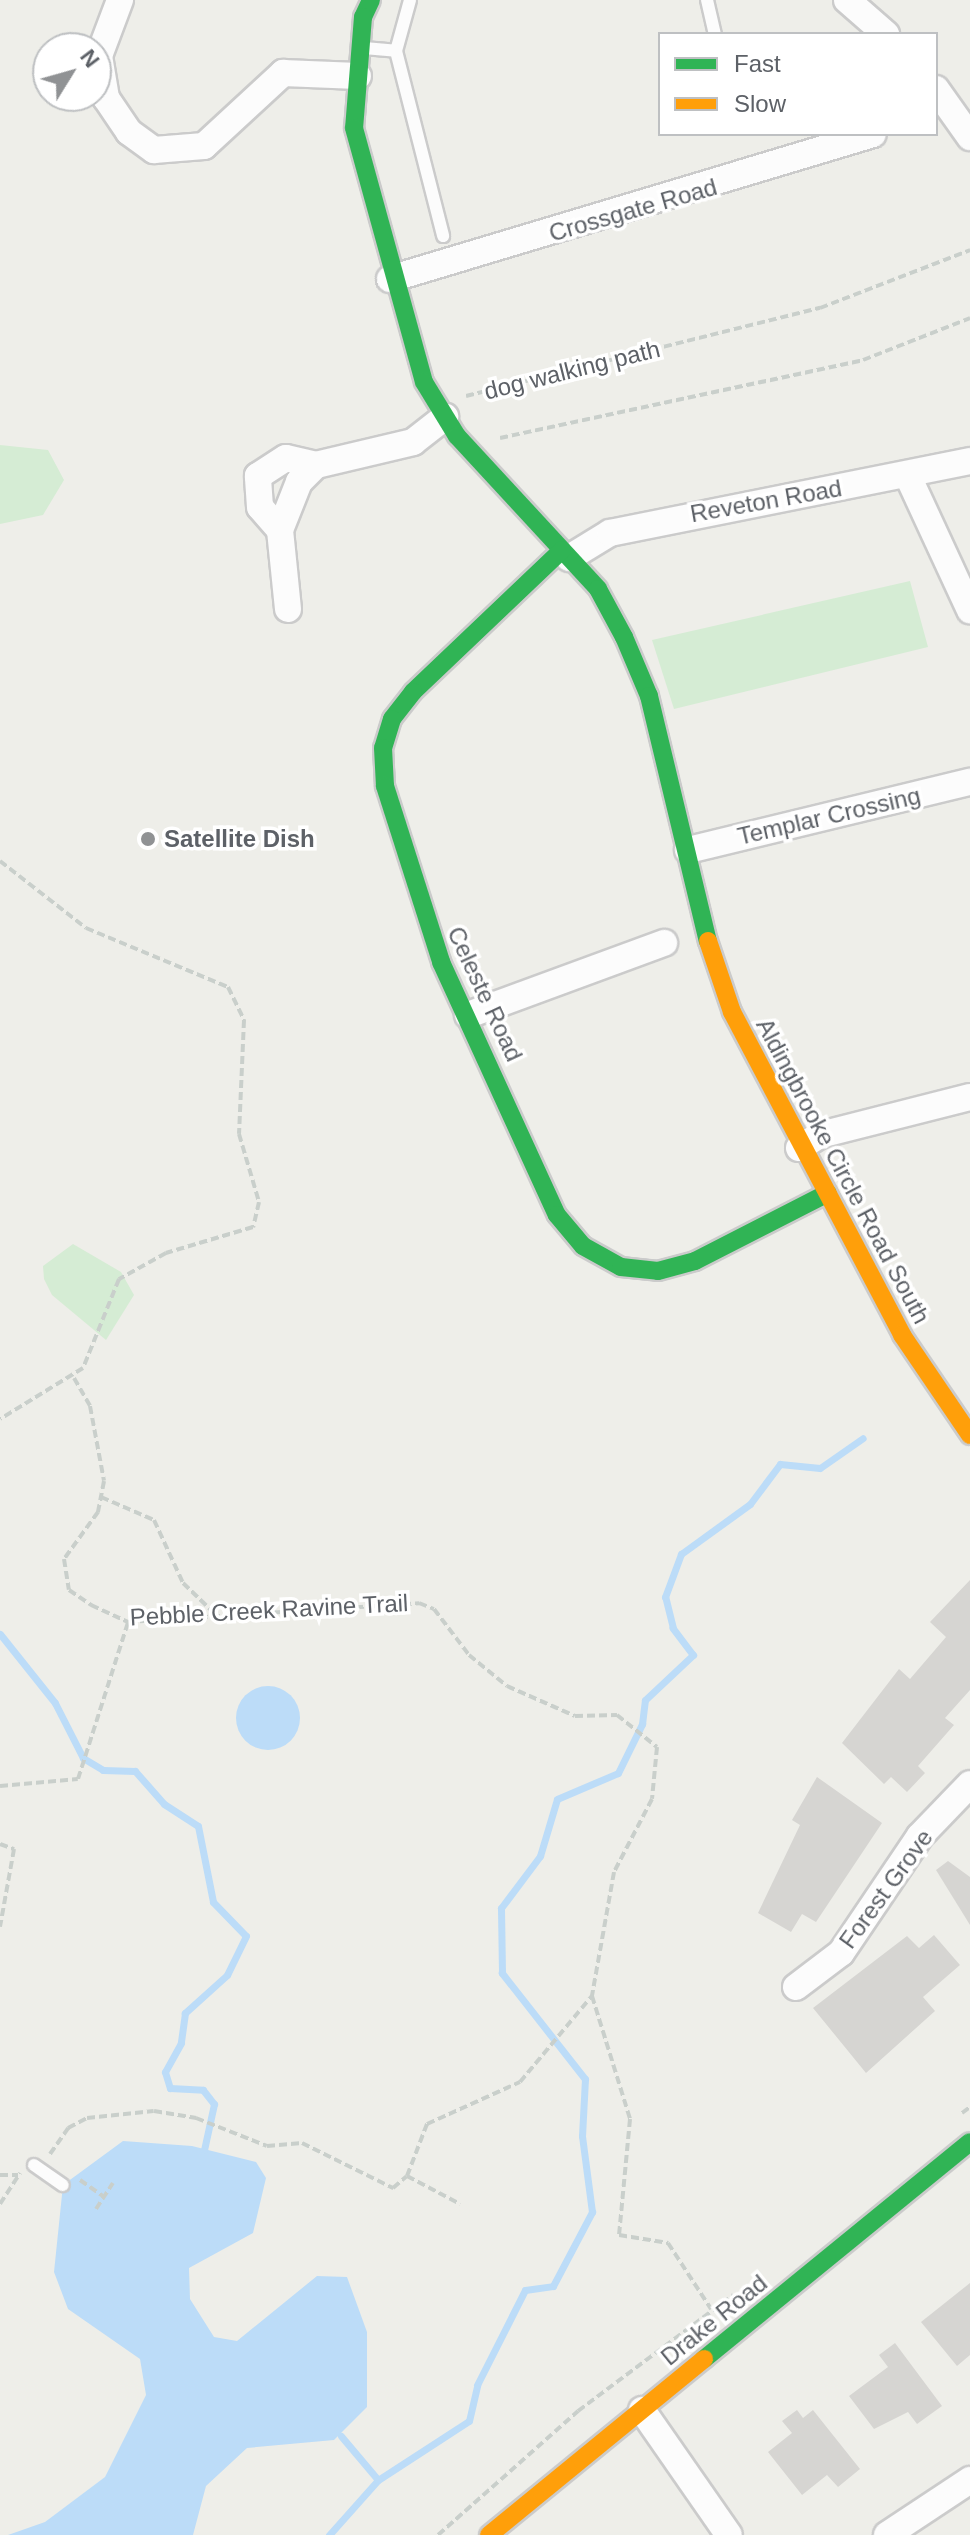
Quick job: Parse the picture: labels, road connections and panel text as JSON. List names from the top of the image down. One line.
{"streets":{"street":["Crossgate Road","Reveton Road","Templar Crossing","Celeste Road","Aldingbrooke Circle Road South","Forest Grove","Drake Road"],"path":["dog walking path","Pebble Creek Ravine Trail"]},"crossings":[["Crossgate Road","Aldingbrooke Circle Road South"],["Reveton Road","Celeste Road"],["Reveton Road","Aldingbrooke Circle Road South"],["Templar Crossing","Aldingbrooke Circle Road South"],["Celeste Road","Aldingbrooke Circle Road South"]],"places":["Satellite Dish"],"legend":["Fast","Slow"],"north":"top right"}
